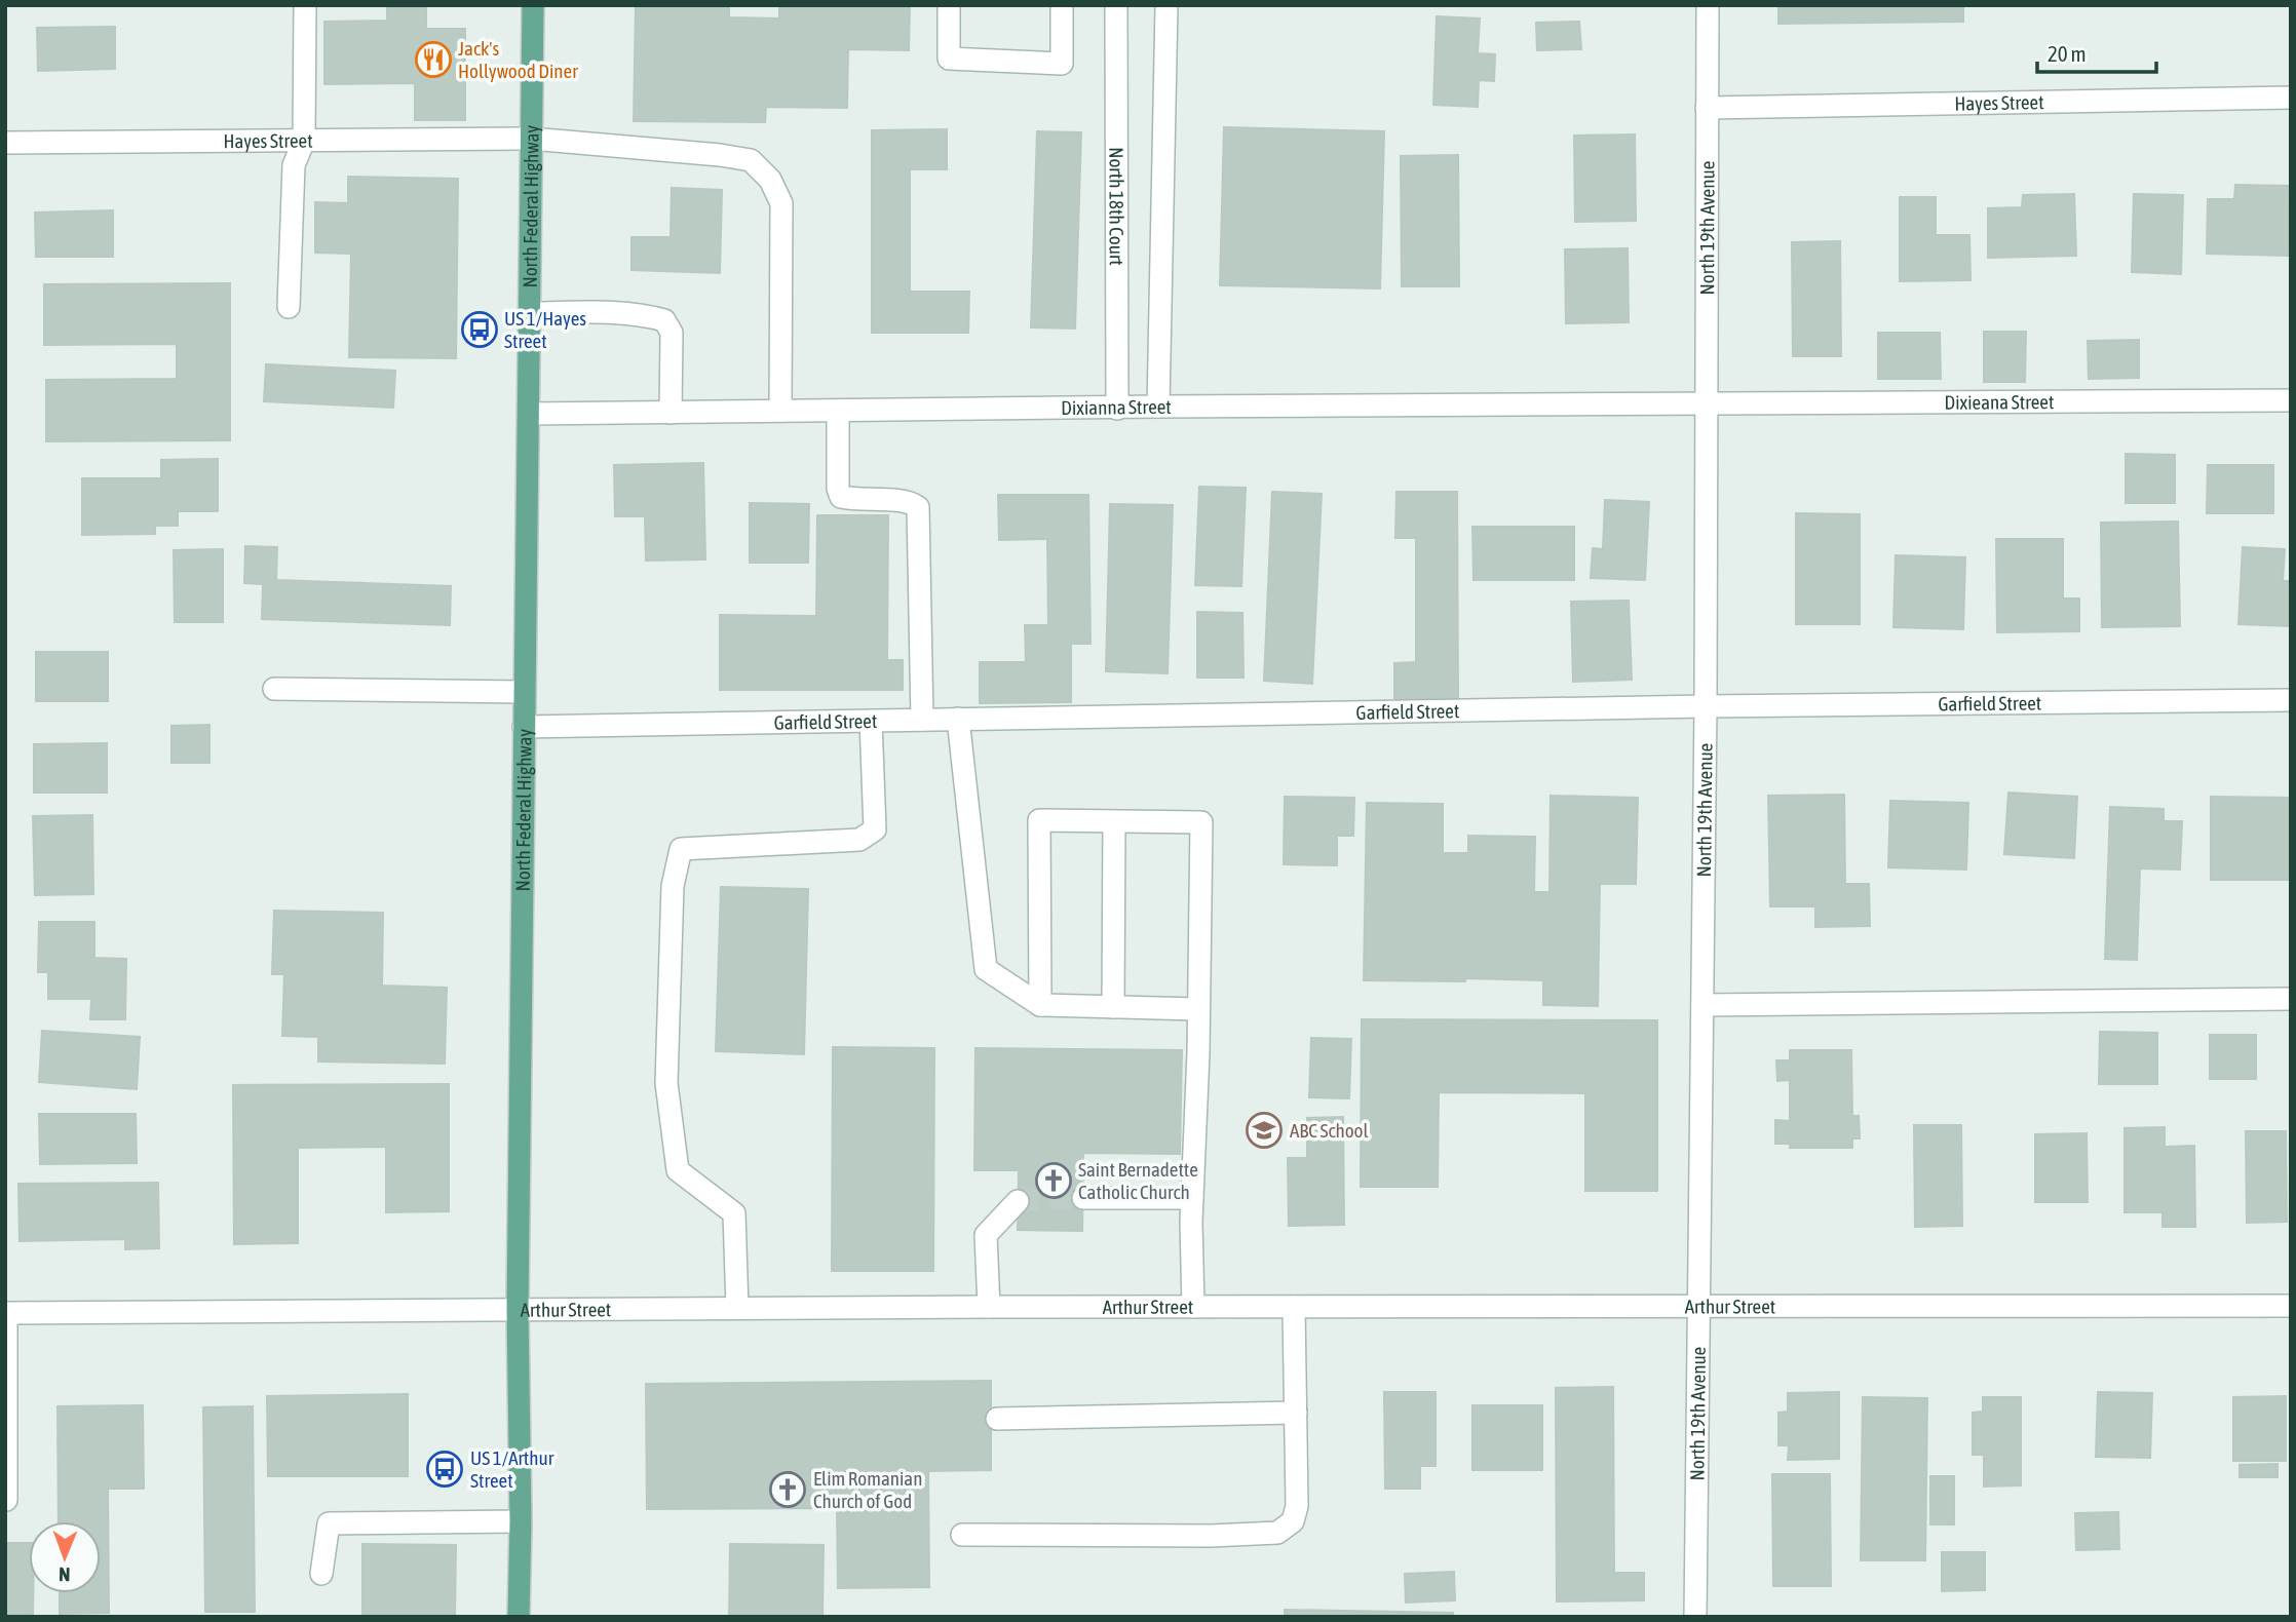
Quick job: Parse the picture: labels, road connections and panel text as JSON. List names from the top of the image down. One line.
{"streets":{"main road":["North Federal Highway"],"street":["Hayes Street","North 18th Court","North 19th Avenue","Dixieana Street","Dixianna Street","Garfield Street","Arthur Street"]},"crossings":[["Hayes Street","North Federal Highway"],["Hayes Street","North 19th Avenue"],["Hayes Street","Dixianna Street"],["North Federal Highway","Dixianna Street"],["North Federal Highway","Garfield Street"],["North Federal Highway","Arthur Street"],["North 18th Court","Dixianna Street"],["North 19th Avenue","Dixieana Street"],["North 19th Avenue","Dixianna Street"],["North 19th Avenue","Garfield Street"],["North 19th Avenue","Arthur Street"],["Dixieana Street","Dixianna Street"]],"places":{"restaurant":["Jack's Hollywood Diner"],"bus stop":["US 1/Hayes Street","US 1/Arthur Street"],"school or university":["ABC School"],"church":["Saint Bernadette Catholic Church","Elim Romanian Church of God"]},"scale_bar":"20 m","north":"bottom"}
